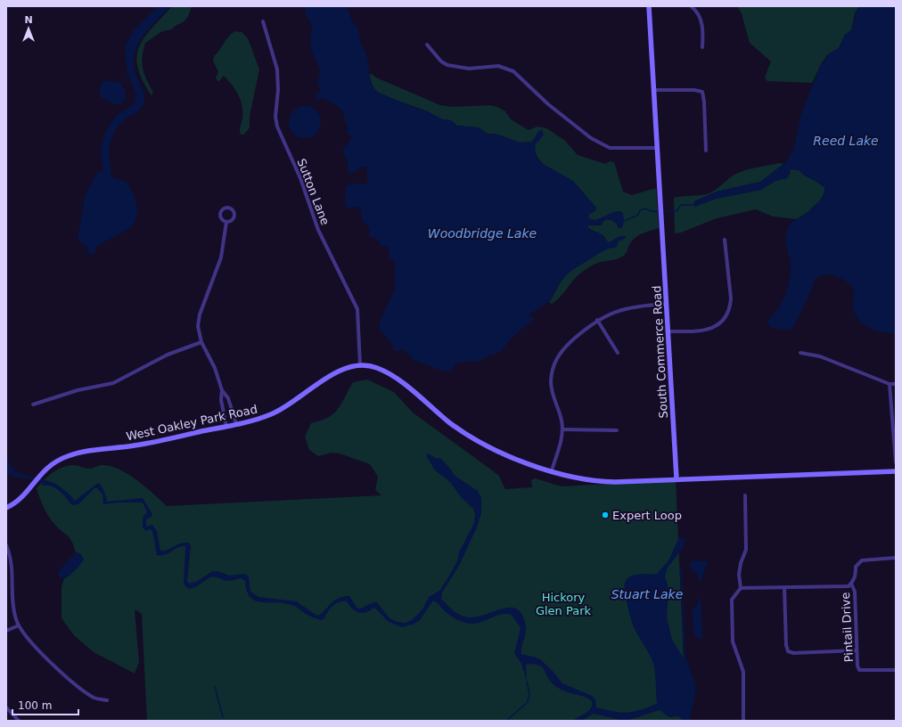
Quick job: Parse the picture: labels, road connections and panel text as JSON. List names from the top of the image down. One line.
{"streets":{"street":["Sutton Lane","South Commerce Road","West Oakley Park Road","Pintail Drive"]},"crossings":[["Sutton Lane","West Oakley Park Road"],["South Commerce Road","West Oakley Park Road"]],"water":["Reed Lake","Woodbridge Lake","Stuart Lake"],"parks":["Hickory Glen Park"],"places":["Expert Loop"],"scale_bar":"100 m","north":"top"}
